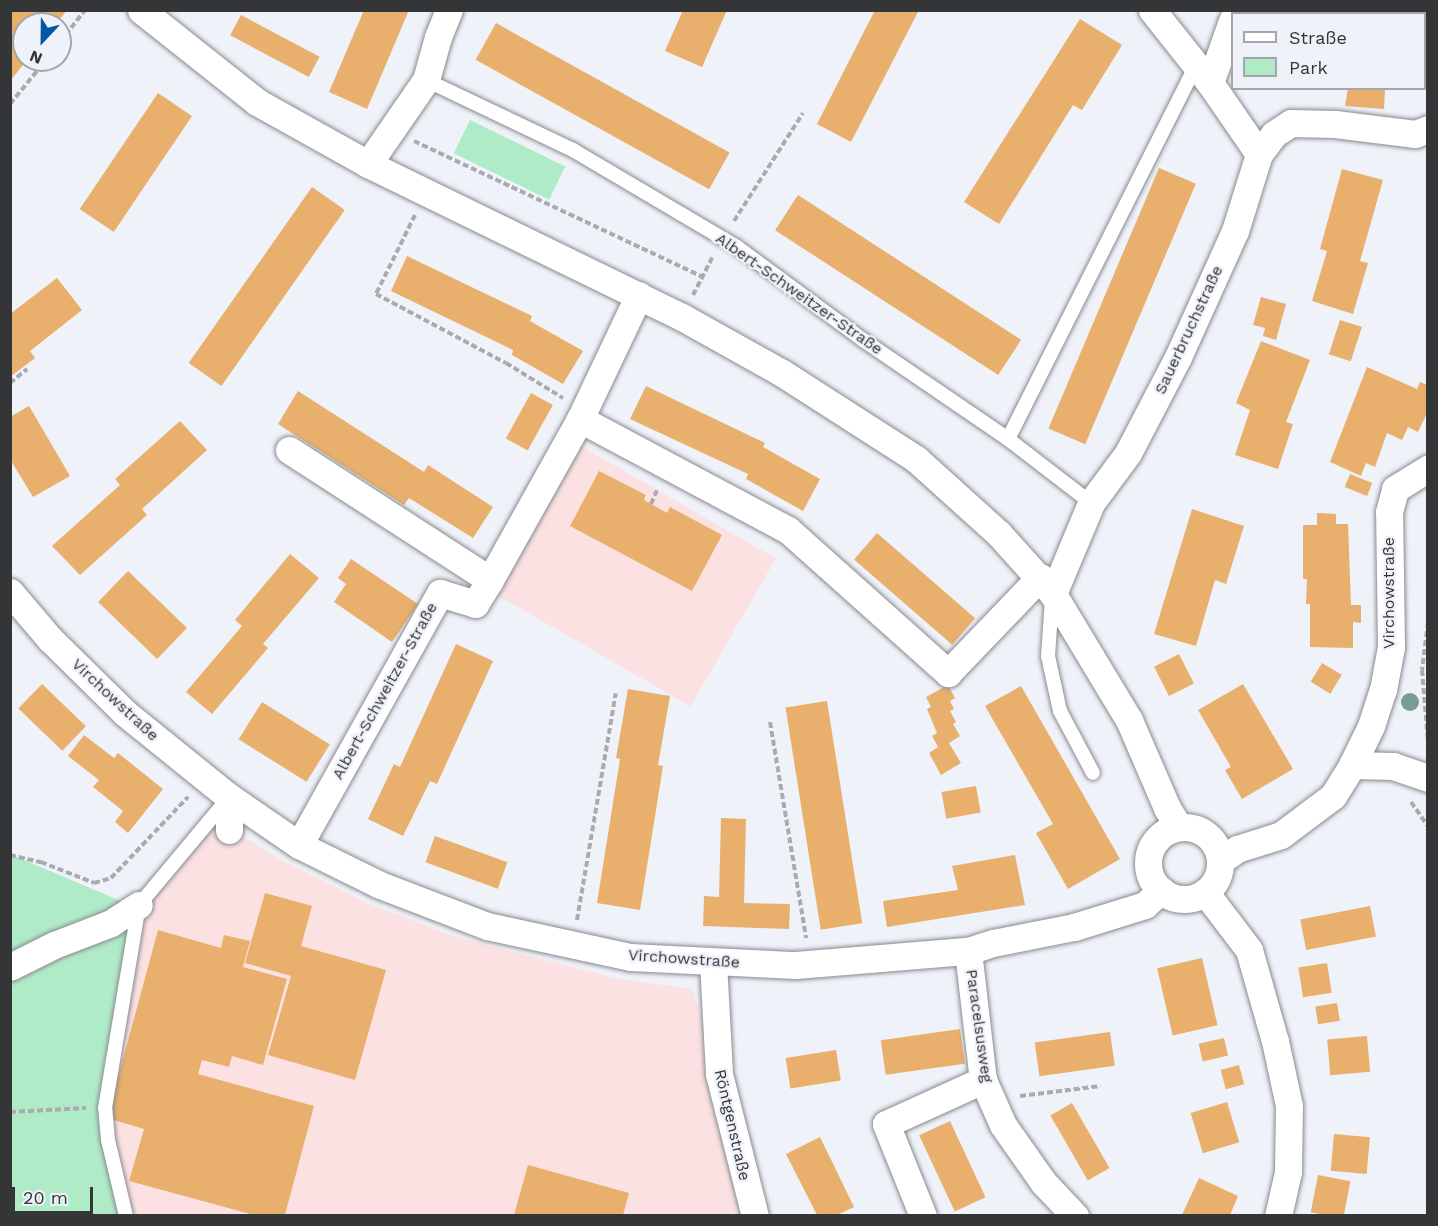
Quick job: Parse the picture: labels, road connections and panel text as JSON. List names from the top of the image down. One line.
{"streets":{"street":["Albert-Schweitzer-Straße","Sauerbruchstraße","Virchowstraße","Paracelsusweg","Röntgenstraße"]},"crossings":[["Albert-Schweitzer-Straße","Sauerbruchstraße"],["Albert-Schweitzer-Straße","Virchowstraße"],["Virchowstraße","Paracelsusweg"],["Virchowstraße","Röntgenstraße"]],"legend":["Straße","Park"],"scale_bar":"20 m","north":"bottom"}
